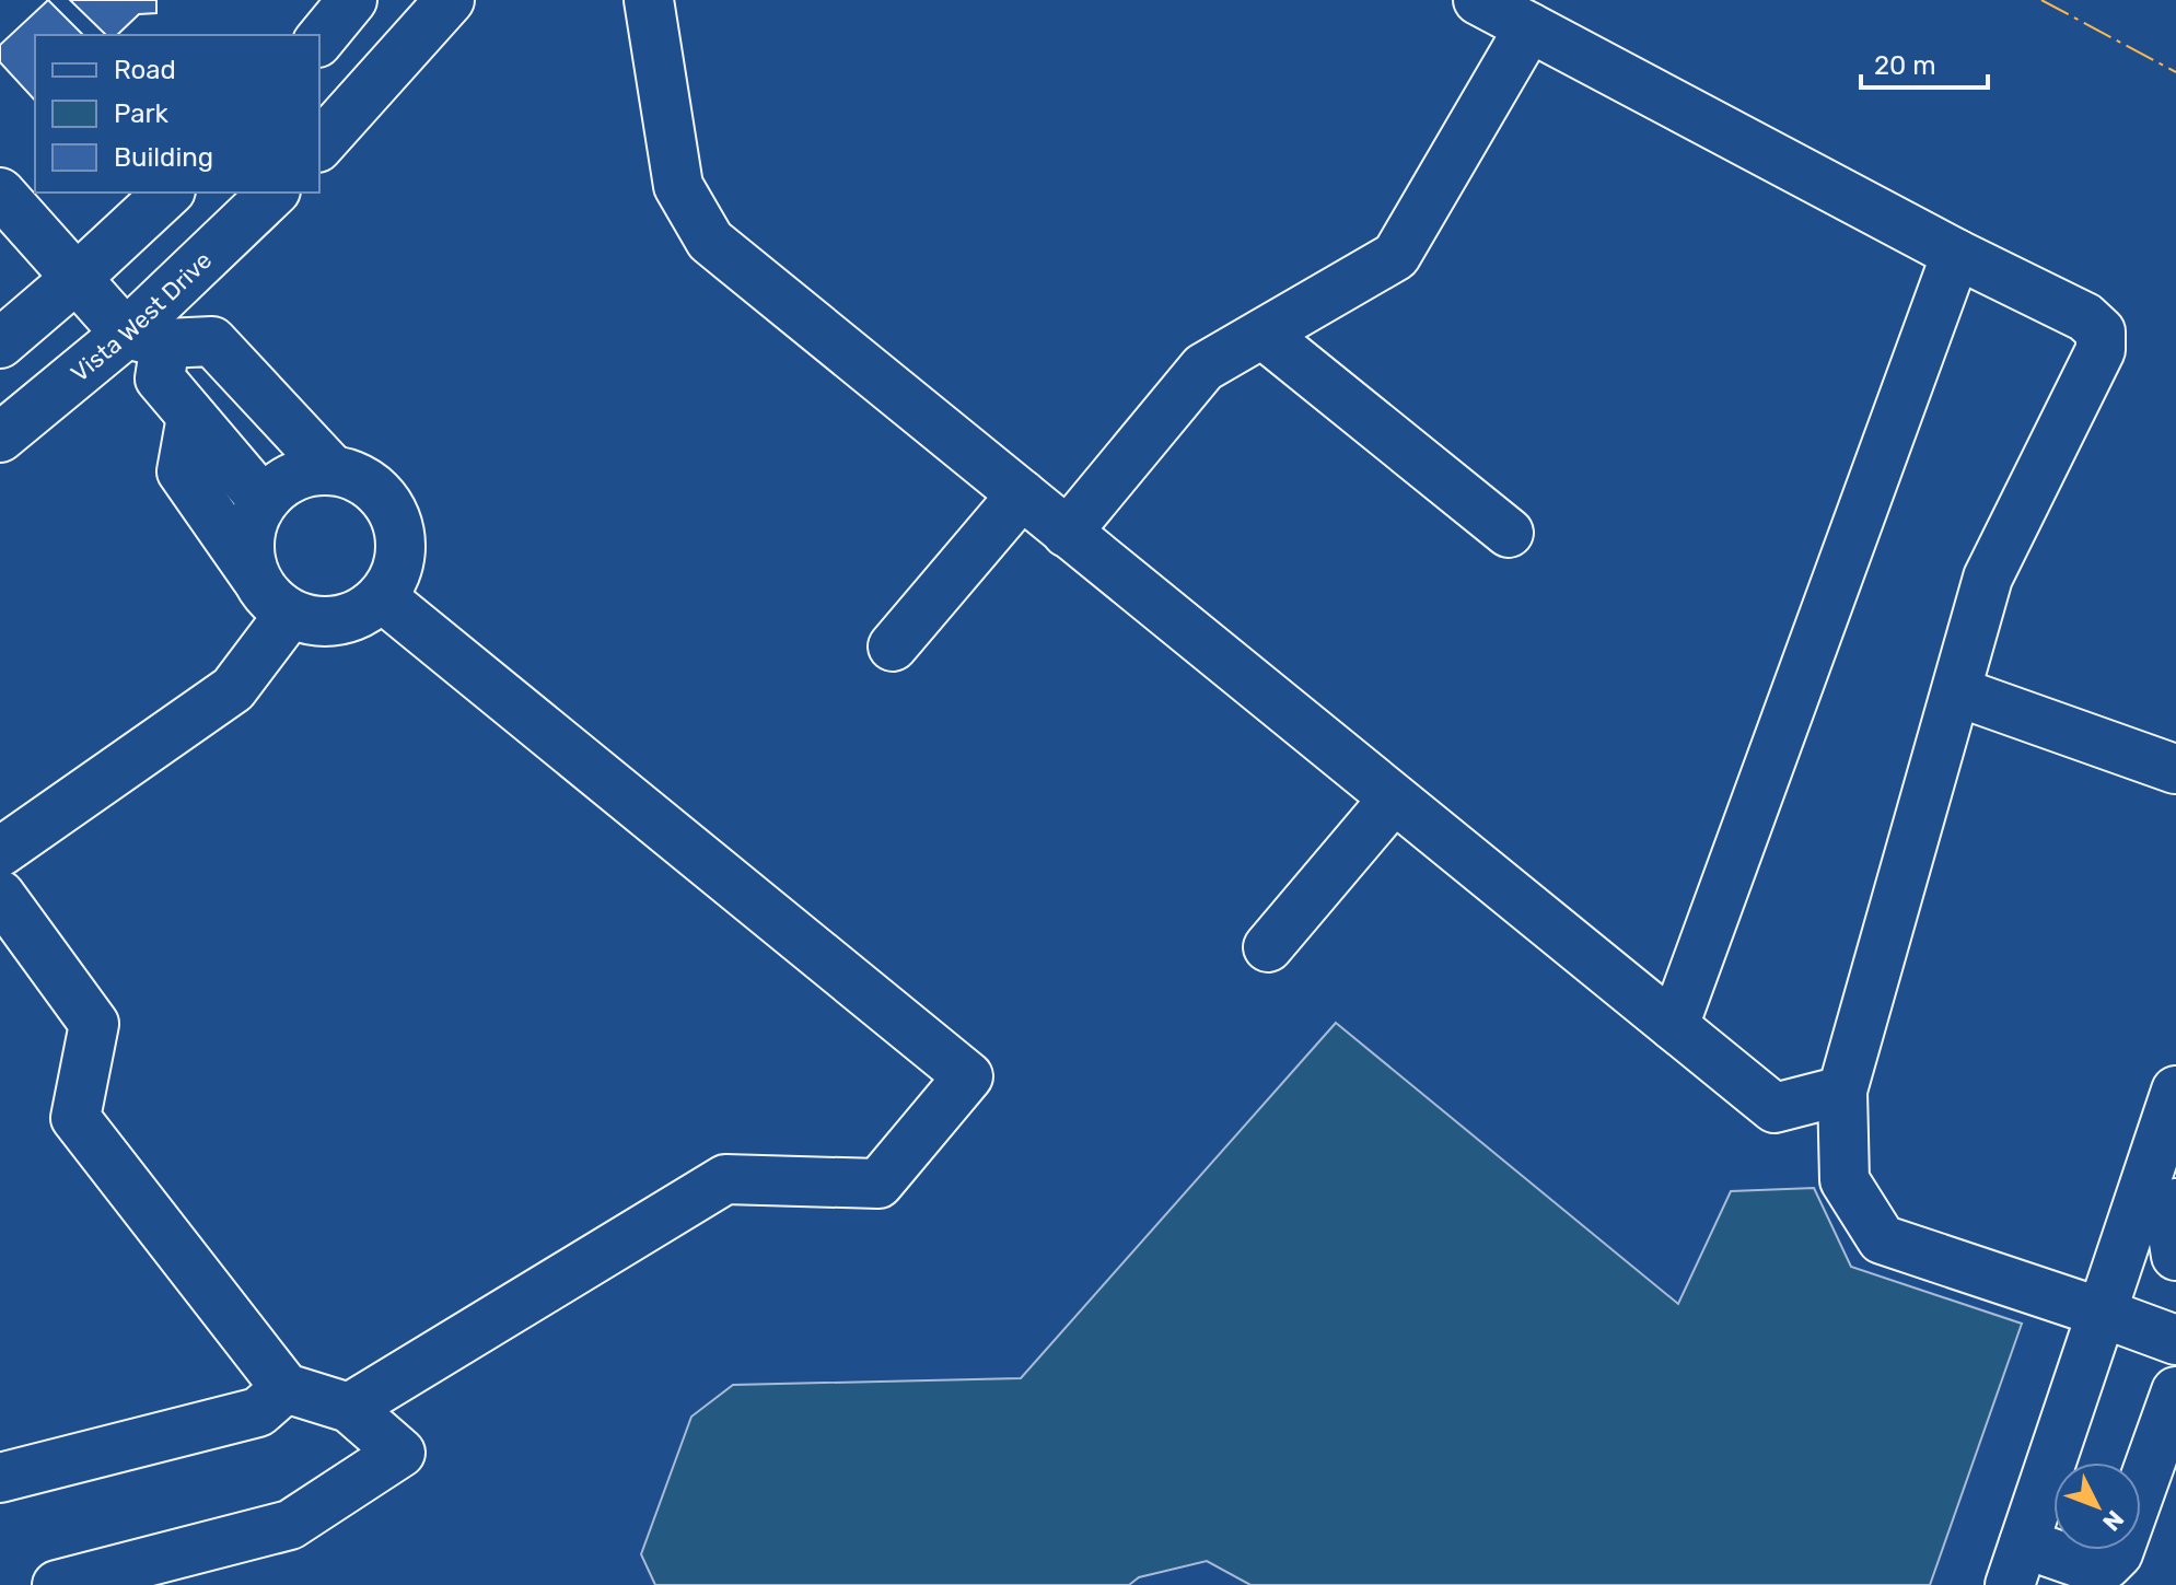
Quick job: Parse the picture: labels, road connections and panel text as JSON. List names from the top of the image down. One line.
{"streets":{"street":["Vista West Drive"]},"legend":["Road","Park","Building"],"scale_bar":"20 m","north":"bottom right"}
